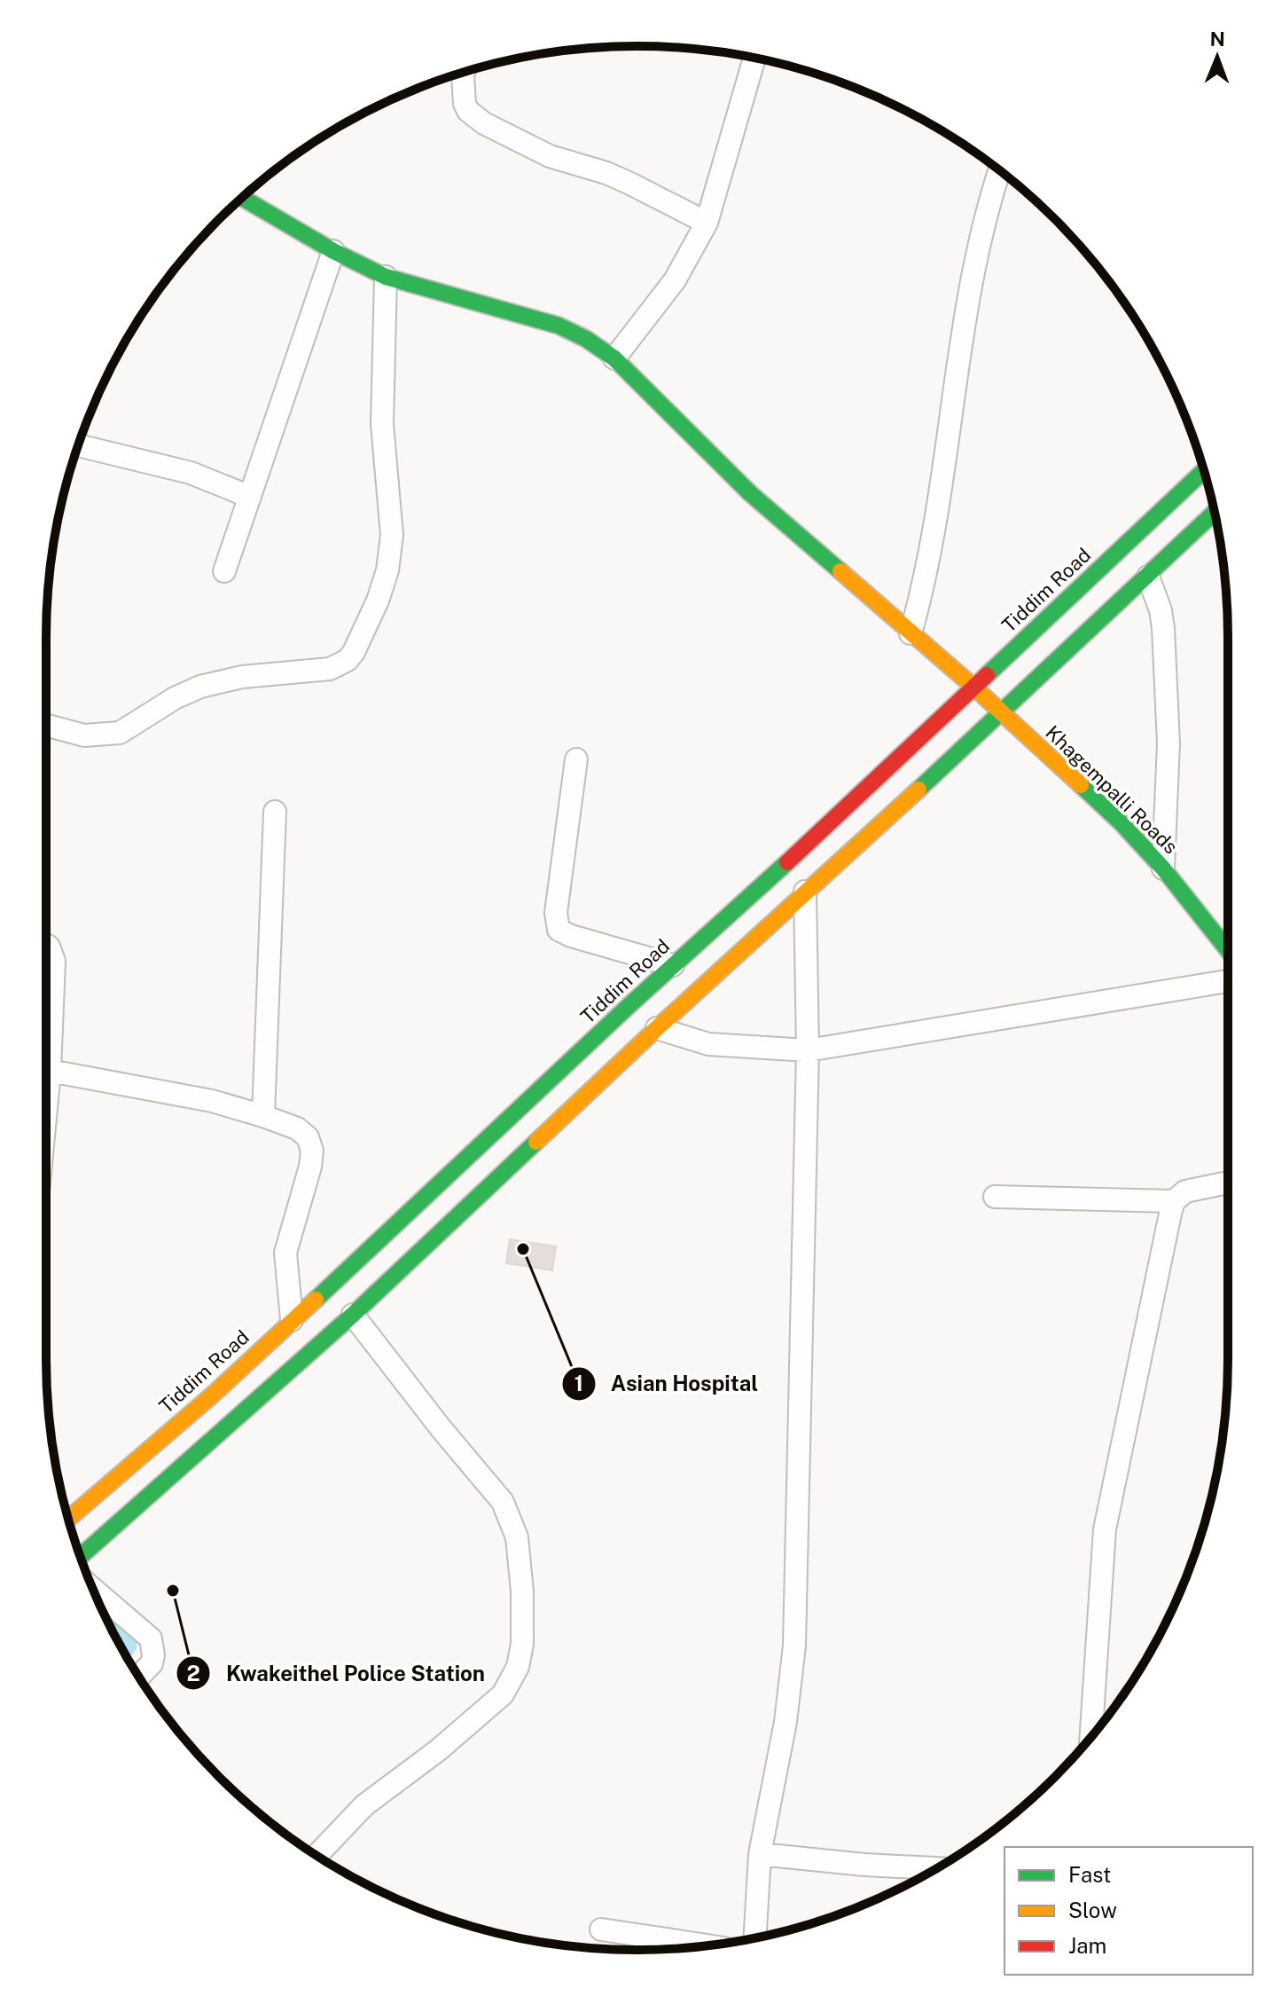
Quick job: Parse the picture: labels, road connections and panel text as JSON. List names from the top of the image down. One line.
{"streets":{"main road":["Tiddim Road","Khagempalli Roads"]},"crossings":[["Tiddim Road","Khagempalli Roads"]],"places":["Asian Hospital","Kwakeithel Police Station"],"legend":["Fast","Slow","Jam"],"north":"top"}
